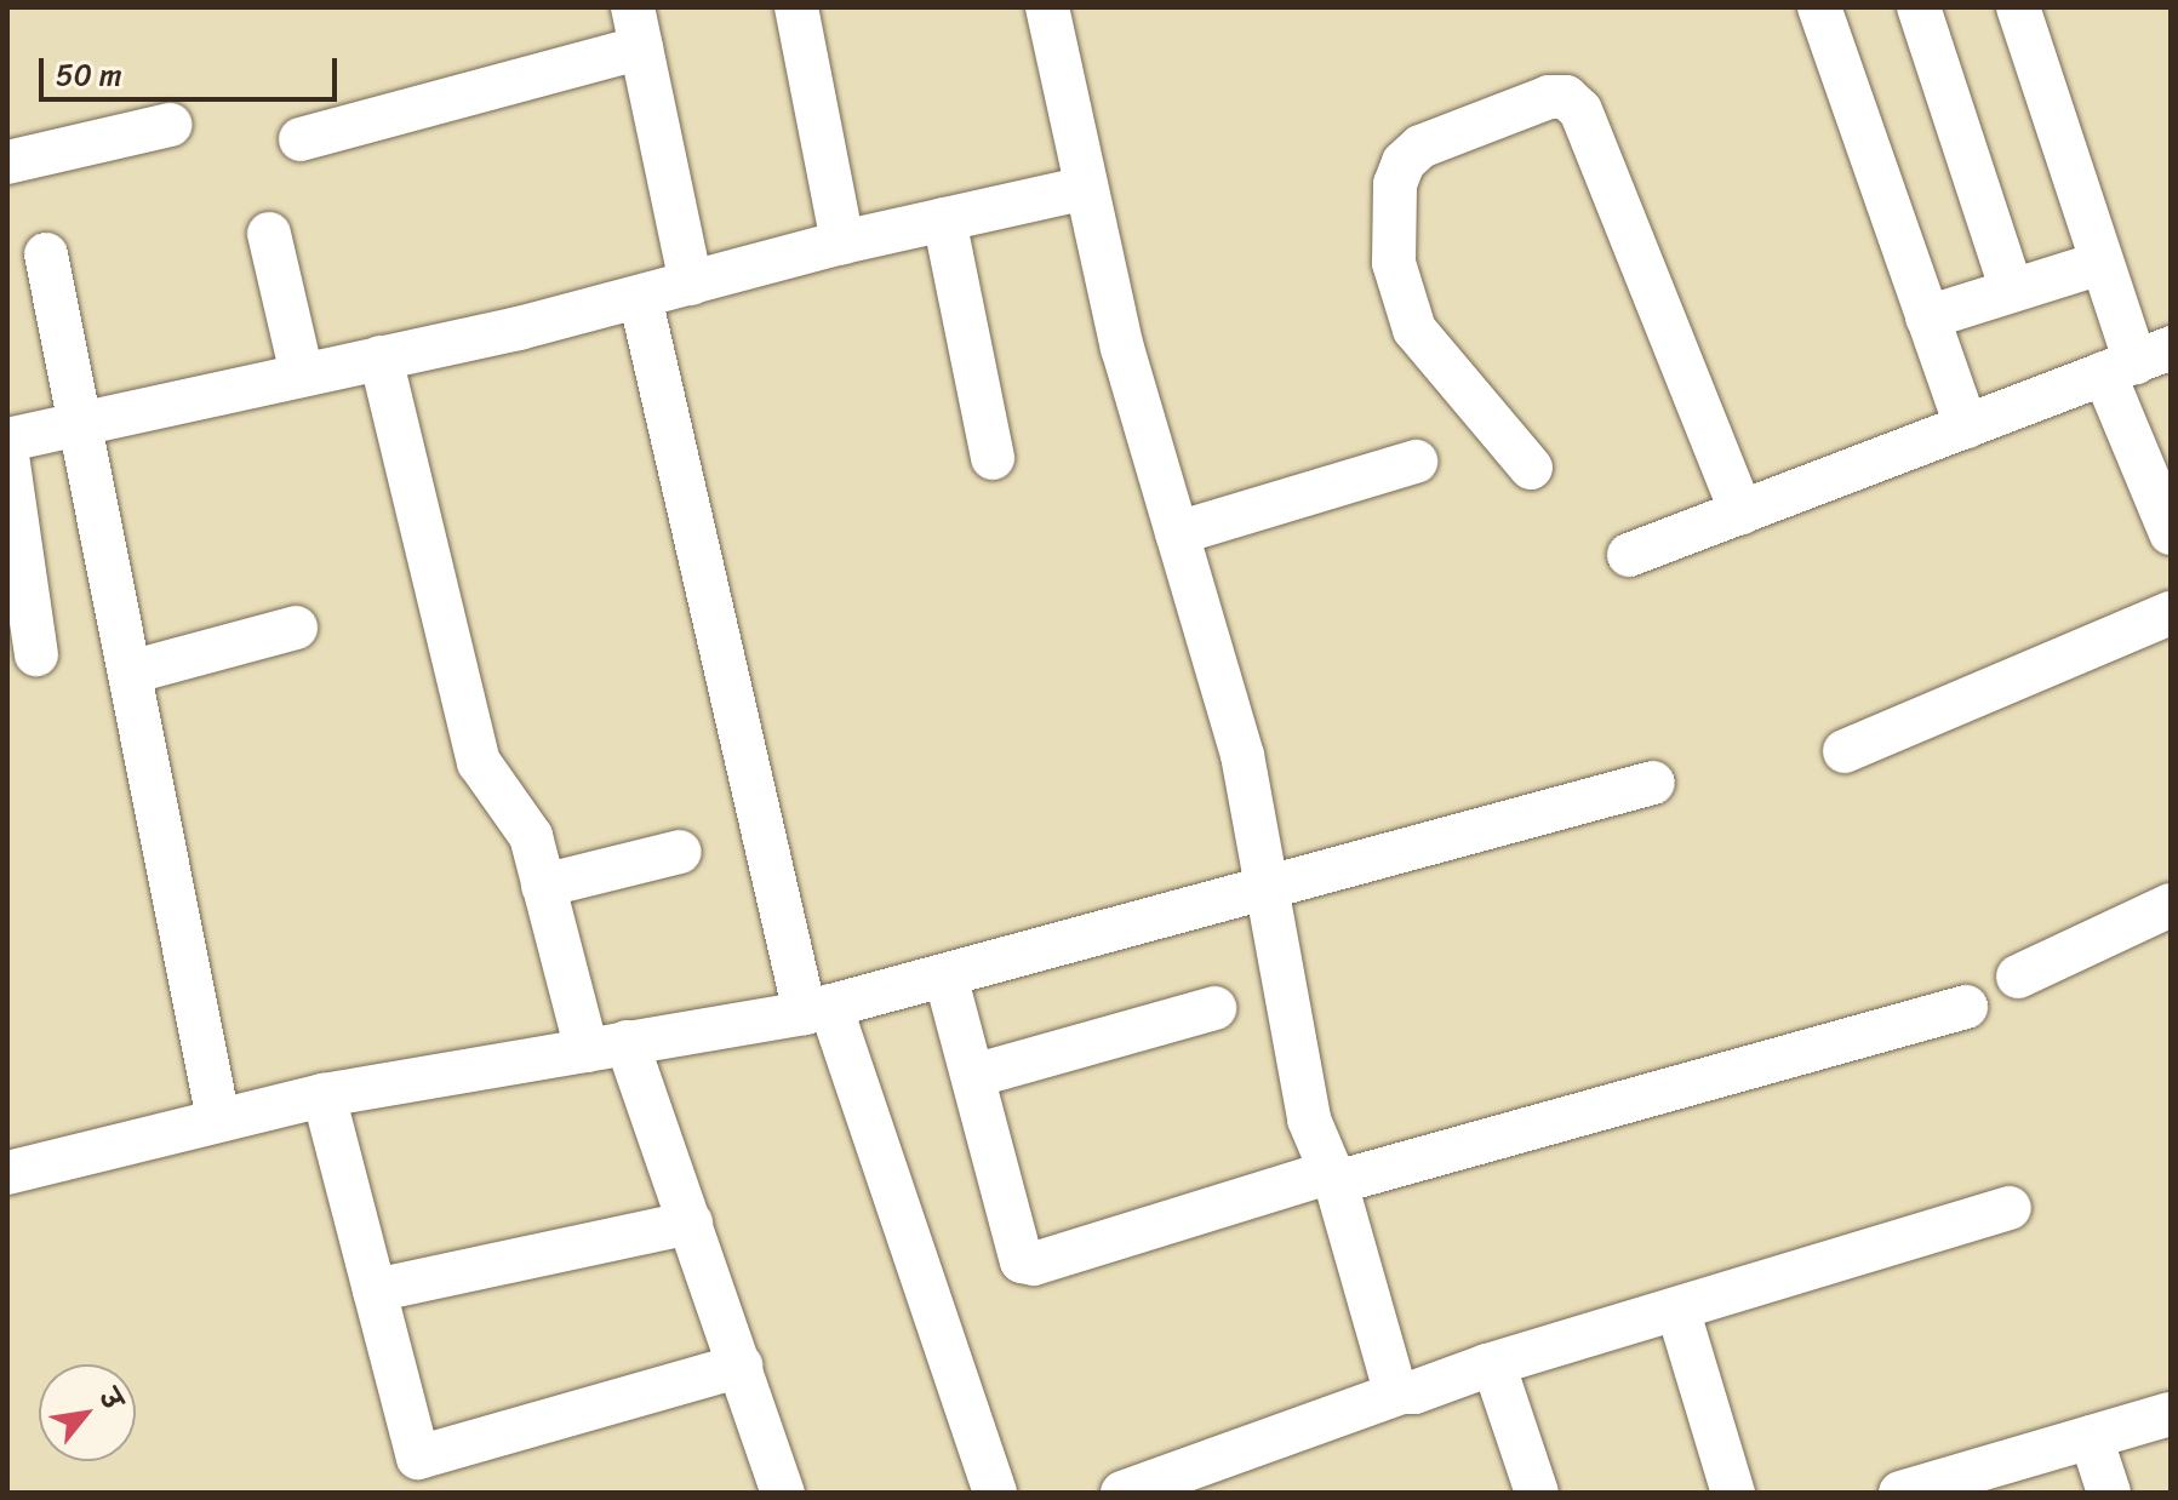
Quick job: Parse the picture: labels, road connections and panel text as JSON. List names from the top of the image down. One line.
{"scale_bar":"50 m","north":"top right"}
